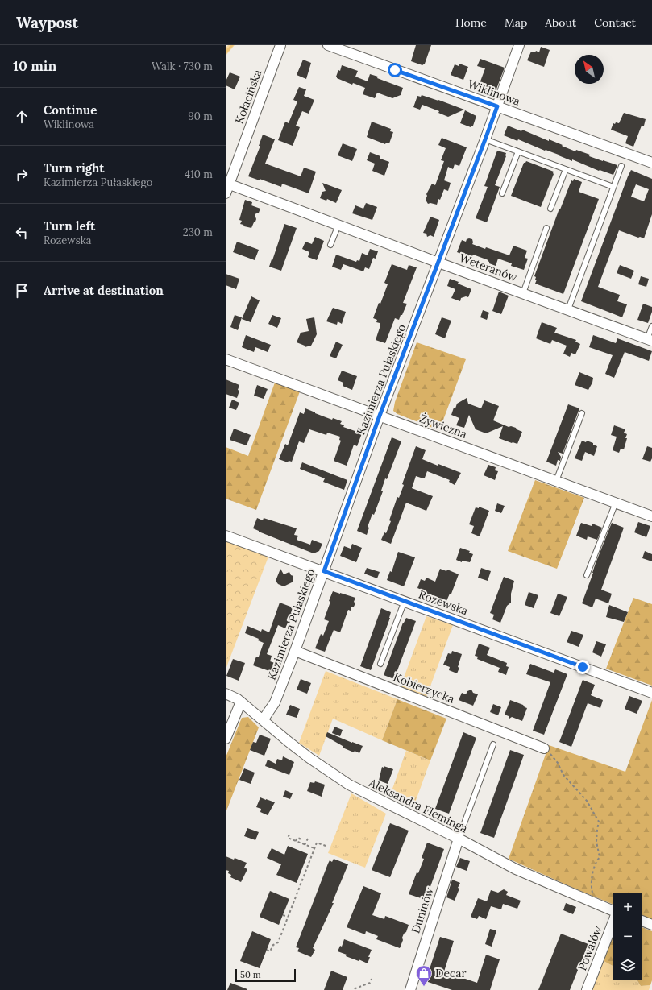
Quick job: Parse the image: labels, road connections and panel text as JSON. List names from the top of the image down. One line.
{"streets":{"street":["Wiklinowa","Kołacińska","Weteranów","Kazimierza Pułaskiego","Żywiczna","Rozewska","Kobierzycka","Aleksandra Fleminga","Duninów","Powałów"]},"crossings":[["Wiklinowa","Kazimierza Pułaskiego"],["Kołacińska","Weteranów"],["Weteranów","Kazimierza Pułaskiego"],["Kazimierza Pułaskiego","Żywiczna"],["Kazimierza Pułaskiego","Rozewska"],["Kazimierza Pułaskiego","Kobierzycka"],["Kazimierza Pułaskiego","Aleksandra Fleminga"],["Aleksandra Fleminga","Duninów"]],"places":{"shop":["Decar"]},"scale_bar":"50 m","north":"top left","page":{"header":"Waypost","nav":["Home","Map","About","Contact"],"heading":["10 min","Walk · 730 m"],"list":[["Continue","Wiklinowa","90 m"],["Turn right","Kazimierza Pułaskiego","410 m"],["Turn left","Rozewska","230 m"],"Arrive at destination"],"map_buttons":["+","−"],"scale":"50 m"}}
